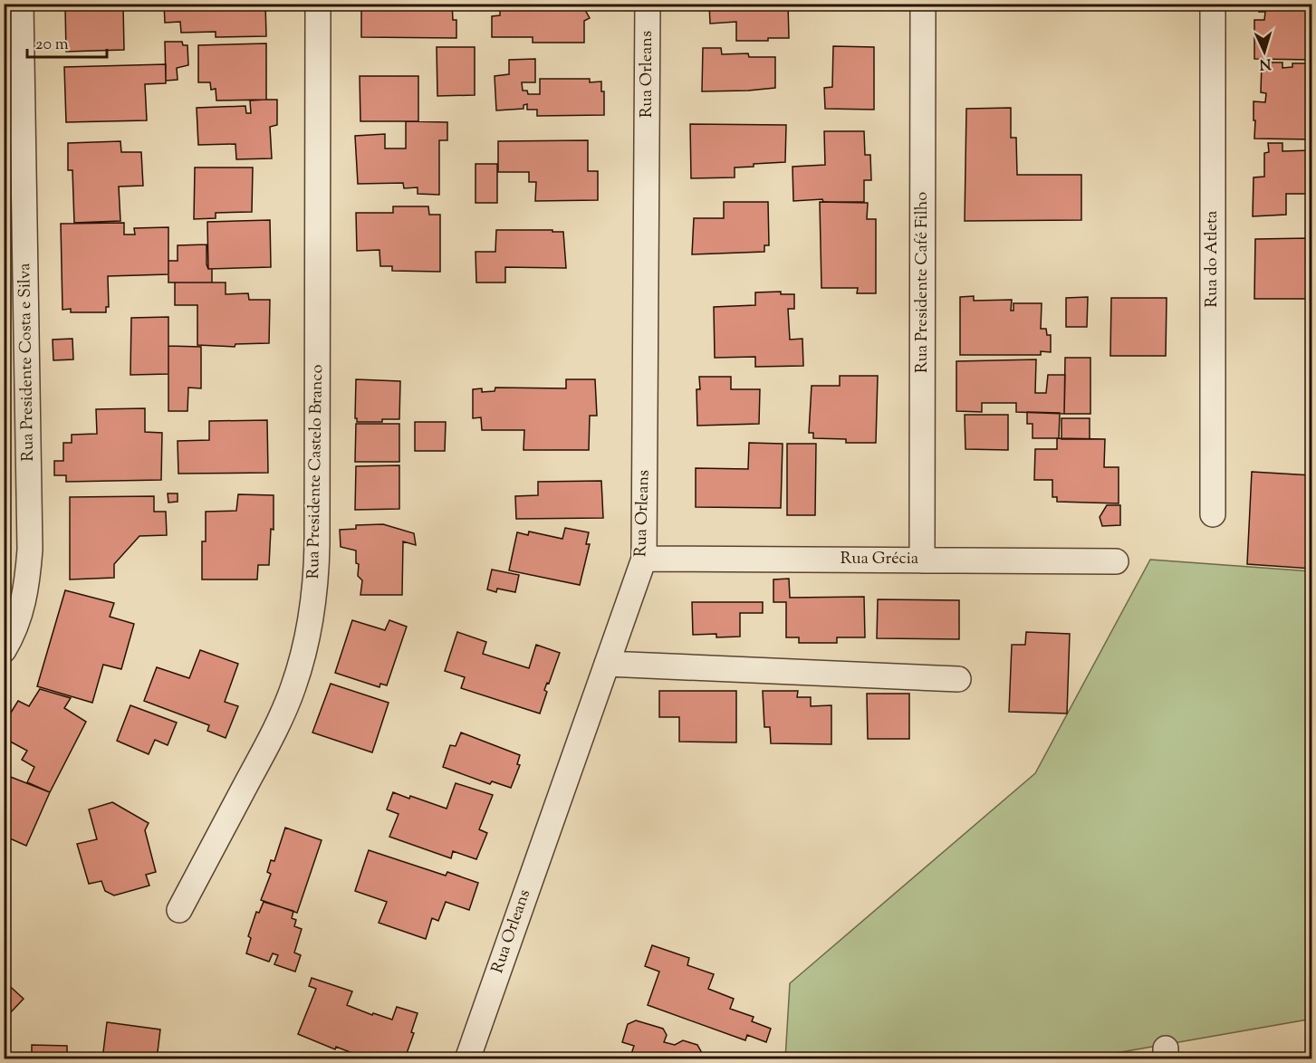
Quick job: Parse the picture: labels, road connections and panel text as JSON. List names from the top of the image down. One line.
{"streets":{"street":["Rua Orleans","Rua do Atleta","Rua Presidente Café Filho","Rua Presidente Costa e Silva","Rua Presidente Castelo Branco","Rua Grécia"]},"crossings":[["Rua Orleans","Rua Grécia"],["Rua Presidente Café Filho","Rua Grécia"]],"scale_bar":"20 m","north":"bottom"}
